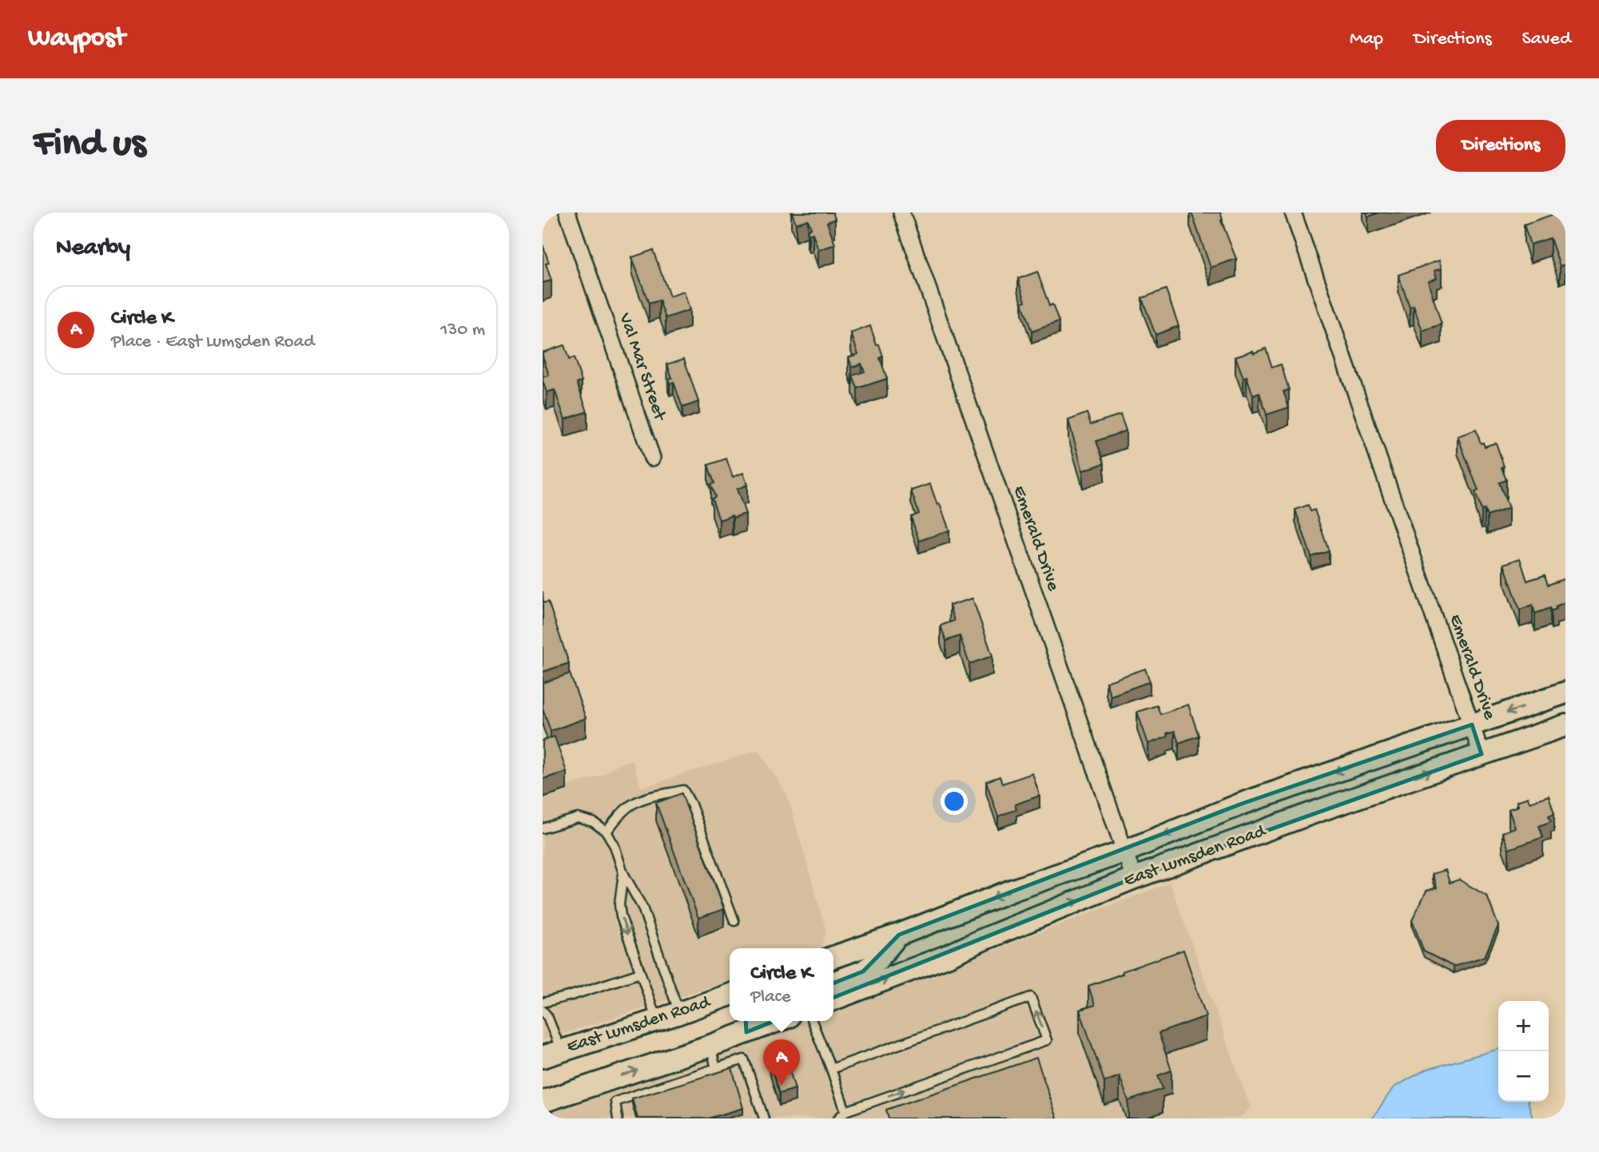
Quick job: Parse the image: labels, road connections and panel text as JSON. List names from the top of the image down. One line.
{"streets":{"main road":["East Lumsden Road"],"street":["Val Mar Street","Emerald Drive"]},"crossings":[["Emerald Drive","East Lumsden Road"]],"page":{"header":"Waypost","nav":["Map","Directions","Saved"],"buttons":"Directions","title":"Find us","heading":"Nearby","list":[{"mark":"A","name":"Circle K","note":"Place · East Lumsden Road","value":"130 m"}],"popup":["Circle K","Place"],"map_buttons":["+","−"],"pins":"A"}}
